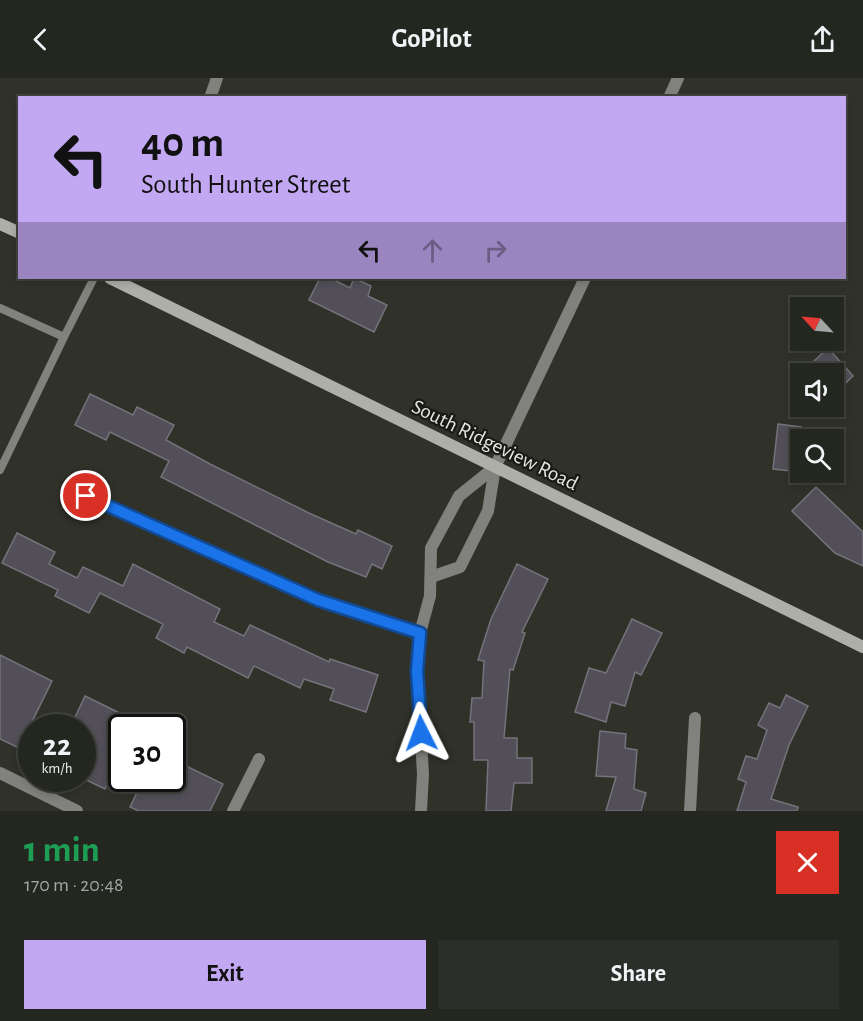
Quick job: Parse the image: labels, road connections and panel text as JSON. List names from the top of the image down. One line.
{"streets":{"main road":["South Ridgeview Road"]},"north":"top left","page":{"header":"GoPilot","turn":["40 m","South Hunter Street"],"speed":"22 km/h","limit":"30","heading":["1 min","170 m · 20:48"],"buttons":["Exit","Share"]}}
